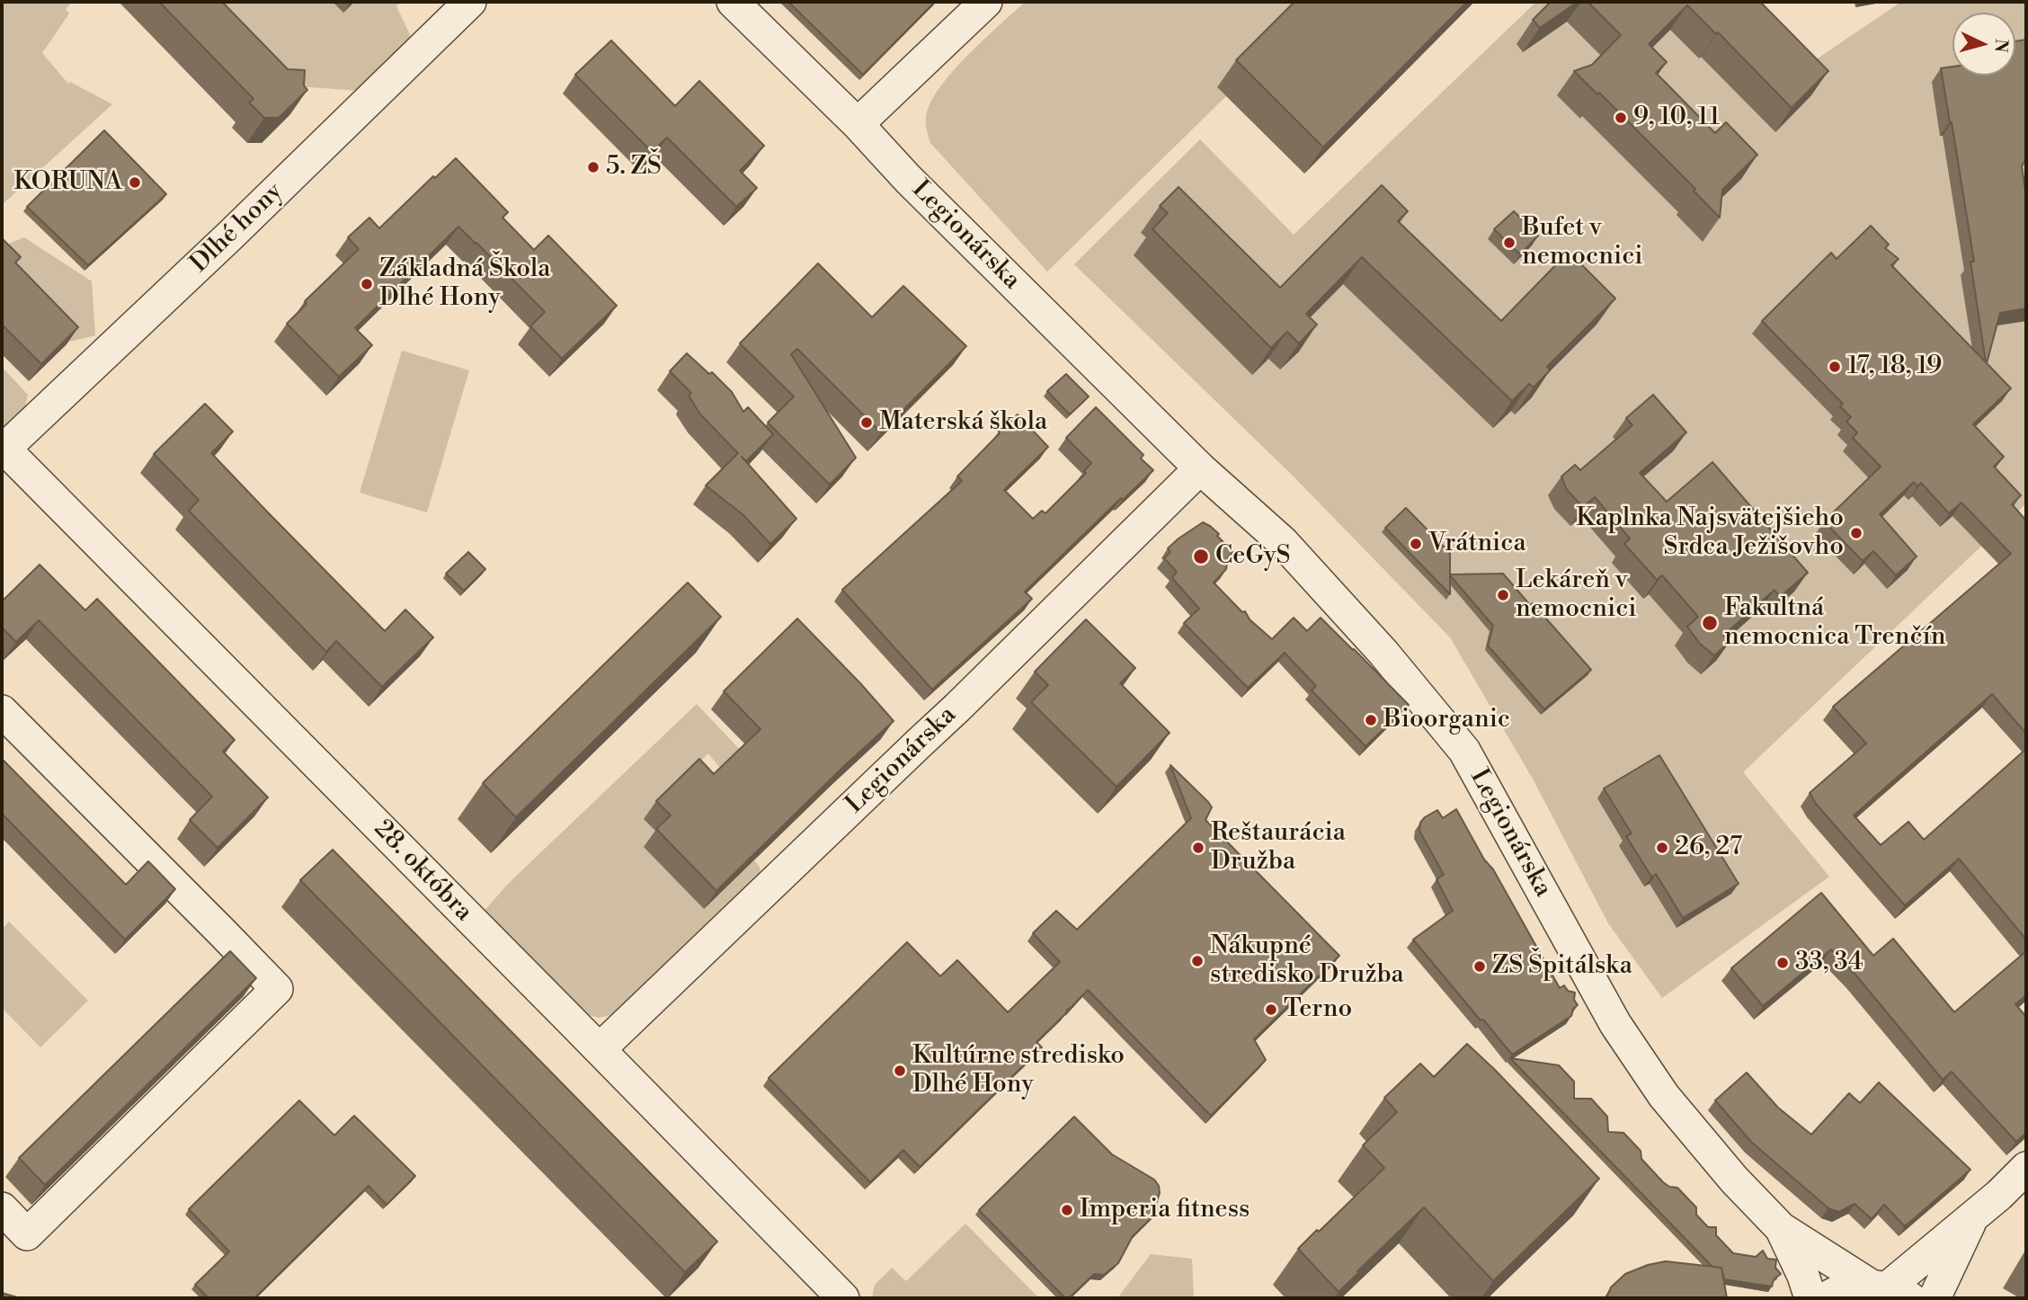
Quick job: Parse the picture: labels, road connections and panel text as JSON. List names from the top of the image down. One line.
{"streets":{"street":["Dlhé hony","Legionárska","28. októbra"]},"crossings":[["Dlhé hony","28. októbra"],["Legionárska","28. októbra"]],"places":["9, 10, 11","5. ZŠ","KORUNA","Bufet v nemocnici","Základná Škola Dlhé Hony","17, 18, 19","Materská škola","Kaplnka Najsvätejšieho Srdca Ježišovho","Vrátnica","CeGyS","Lekáreň v nemocnici","Fakultná nemocnica Trenčín","Bioorganic","Reštaurácia Družba","26, 27","Nákupné stredisko Družba","33, 34","ZS Špitálska","Terno","Kultúrne stredisko Dlhé Hony","Imperia fitness"],"north":"right"}
